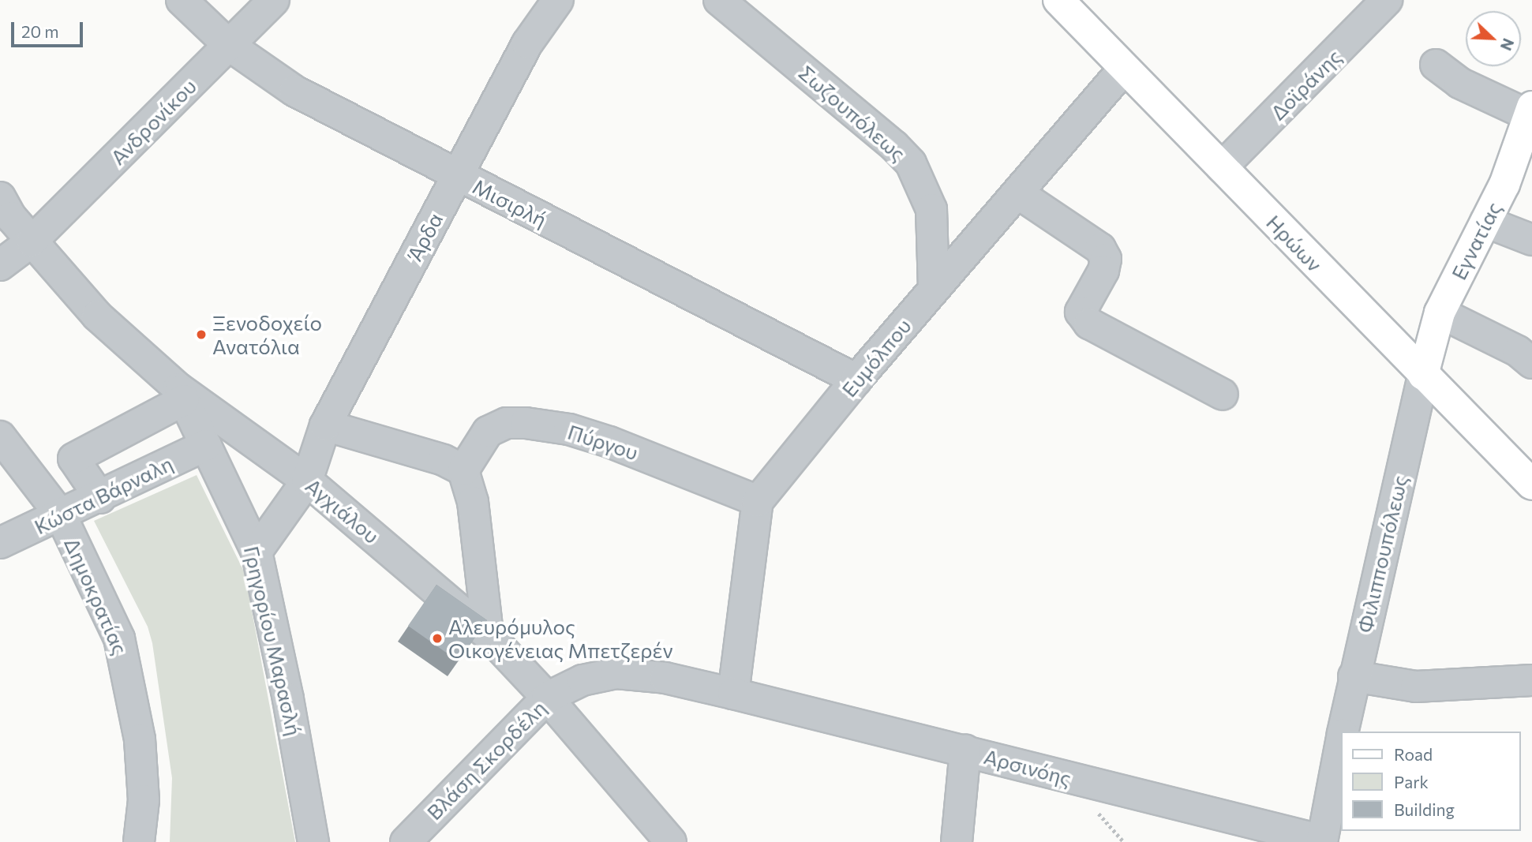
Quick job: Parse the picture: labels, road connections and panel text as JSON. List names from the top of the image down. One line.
{"streets":{"main road":["Εγνατίας","Ηρώων"],"street":["Δοϊράνης","Σωζουπόλεως","Ανδρονίκου","Μισιρλή","Άρδα","Ευμόλπου","Πύργου","Κώστα Βάρναλη","Αγχιάλου","Φιλιππουπόλεως","Δημοκρατίας","Γρηγορίου Μαρασλή","Βλάση Σκορδέλη","Αρσινόης"]},"crossings":[["Δοϊράνης","Ηρώων"],["Σωζουπόλεως","Ευμόλπου"],["Ανδρονίκου","Μισιρλή"],["Ανδρονίκου","Αγχιάλου"],["Μισιρλή","Άρδα"],["Μισιρλή","Ευμόλπου"],["Άρδα","Αγχιάλου"],["Άρδα","Γρηγορίου Μαρασλή"],["Εγνατίας","Ηρώων"],["Εγνατίας","Φιλιππουπόλεως"],["Ηρώων","Ευμόλπου"],["Ηρώων","Φιλιππουπόλεως"],["Ευμόλπου","Πύργου"],["Κώστα Βάρναλη","Δημοκρατίας"],["Κώστα Βάρναλη","Γρηγορίου Μαρασλή"],["Αγχιάλου","Γρηγορίου Μαρασλή"],["Αγχιάλου","Βλάση Σκορδέλη"],["Φιλιππουπόλεως","Αρσινόης"],["Βλάση Σκορδέλη","Αρσινόης"]],"places":["Ξενοδοχείο Ανατόλια","Αλευρόμυλος Οικογένειας Μπετζερέν"],"legend":["Road","Park","Building"],"scale_bar":"20 m","north":"bottom right"}
